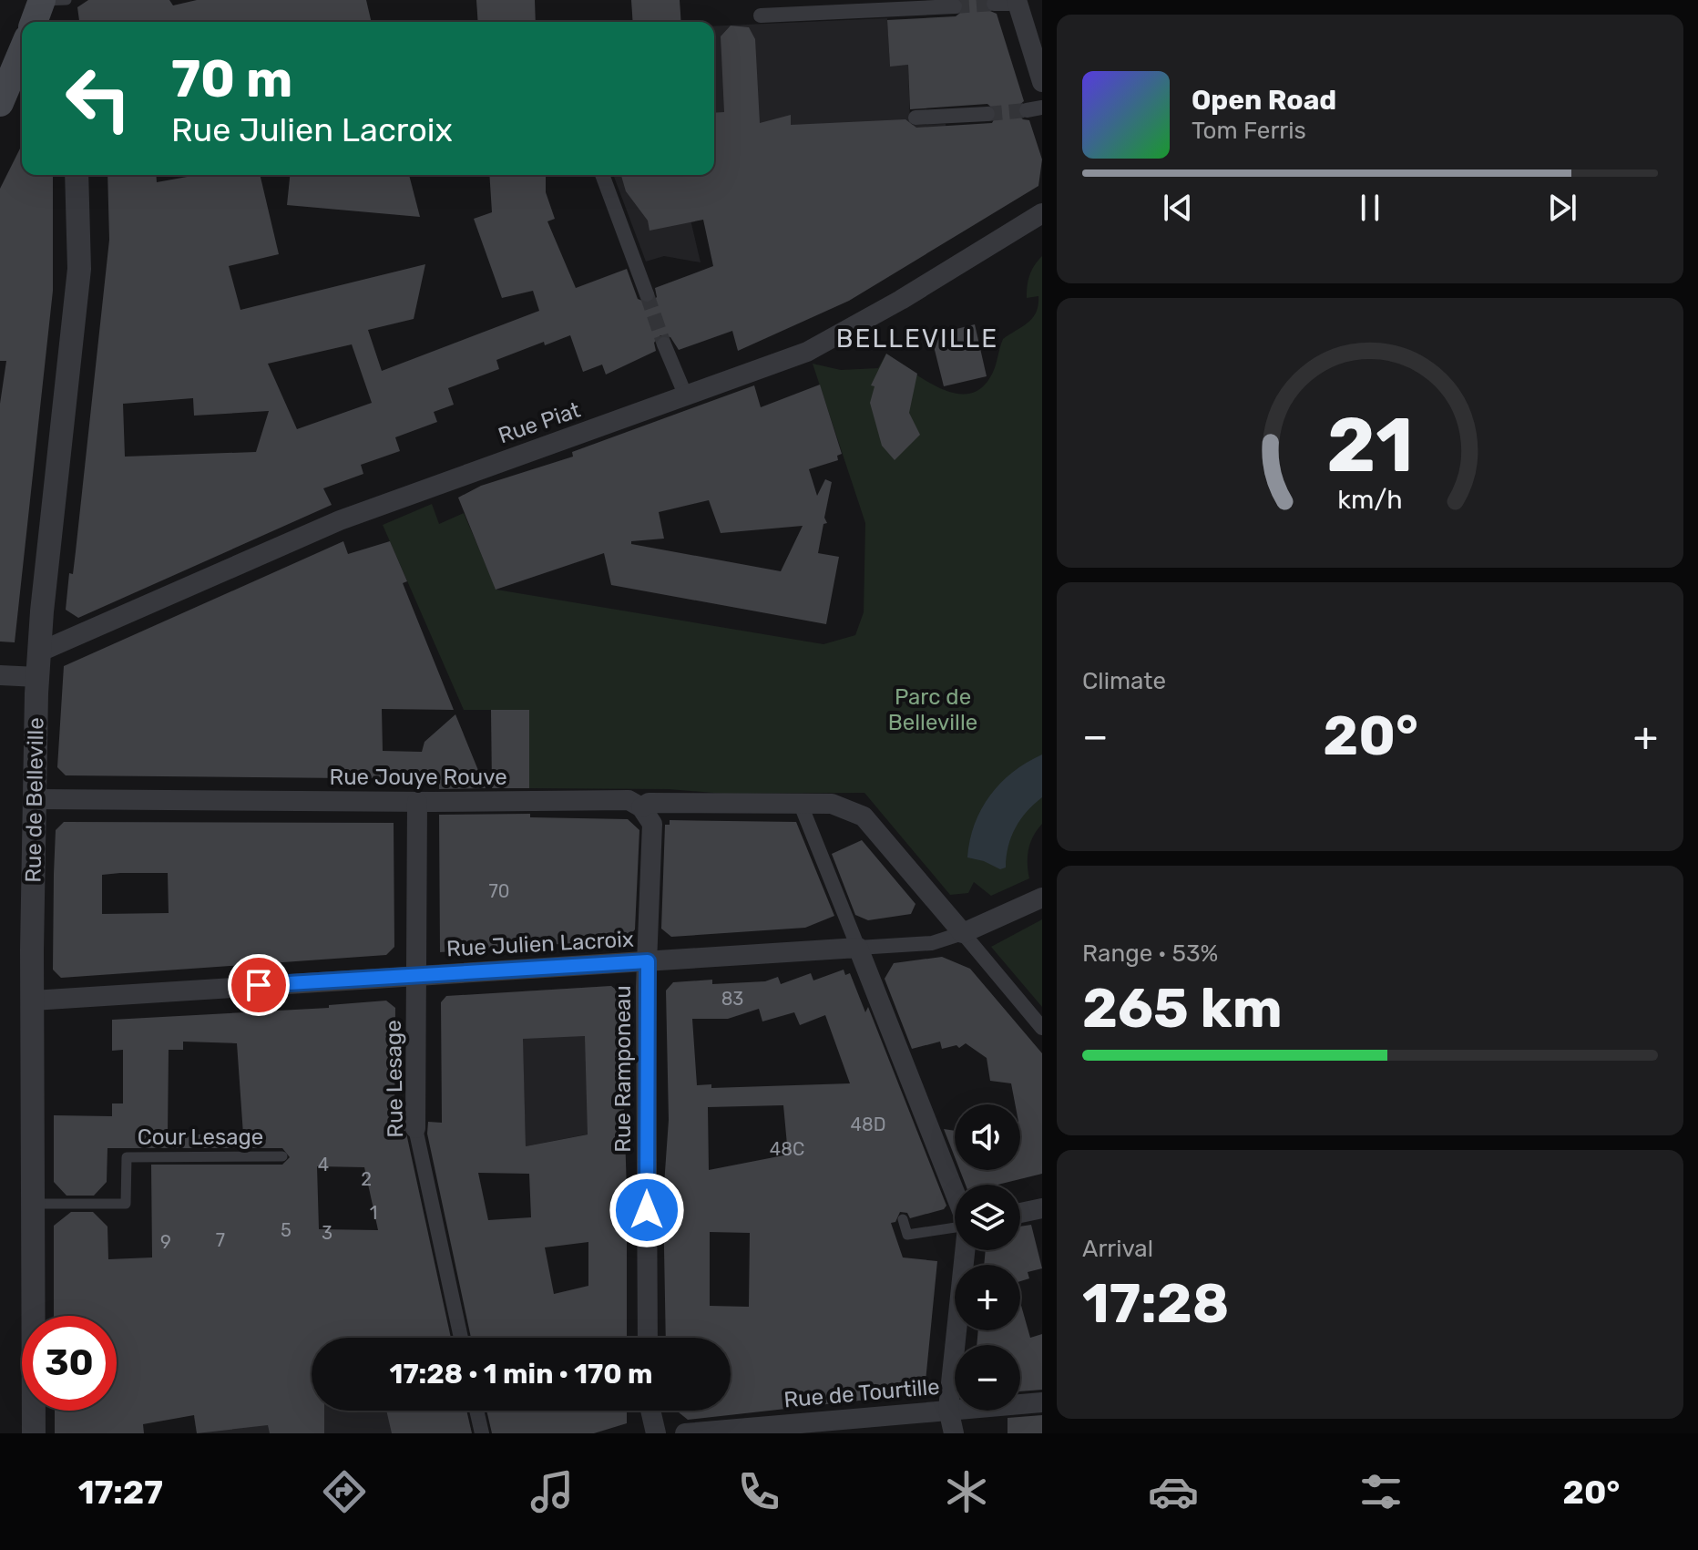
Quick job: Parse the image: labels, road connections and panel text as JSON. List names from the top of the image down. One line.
{"streets":{"street":["Rue Piat","Rue Jouye Rouve","Rue de Belleville","Rue Julien Lacroix","Rue Ramponeau","Rue Lesage","Rue de Tourtille"],"lane":["Cour Lesage"]},"crossings":[["Rue Piat","Rue de Belleville"],["Rue Jouye Rouve","Rue de Belleville"],["Rue Jouye Rouve","Rue Julien Lacroix"],["Rue Jouye Rouve","Rue Lesage"],["Rue de Belleville","Rue Julien Lacroix"],["Rue de Belleville","Cour Lesage"],["Rue Julien Lacroix","Rue Ramponeau"],["Rue Julien Lacroix","Rue Lesage"]],"districts":["BELLEVILLE"],"parks":["Parc de Belleville"],"house_numbers":["70","83","48D","48C","4","2","1","5","3","7","9"],"page":{"turn":["70 m","Rue Julien Lacroix"],"song":["Open Road","Tom Ferris"],"tile":["Climate",["Range · 53%","265 km"],["Arrival","17:28"]],"heat":["−","20°","+"],"map_buttons":["+","−"],"limit":"30","trip":"17:28 · 1 min · 170 m","tabs":["17:27","20°"],"gauge":["21","km/h"]}}
